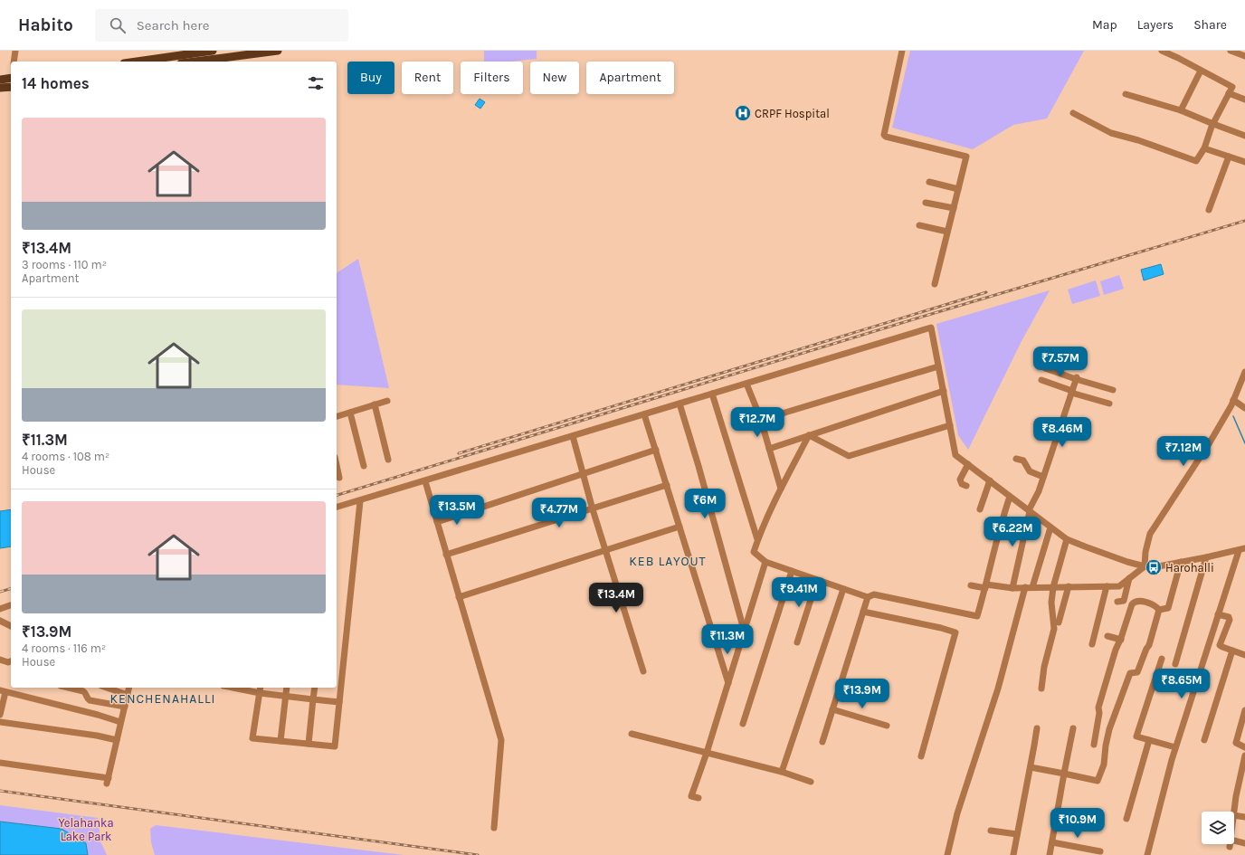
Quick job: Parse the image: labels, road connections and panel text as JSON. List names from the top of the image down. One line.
{"districts":["KEB LAYOUT","KENCHENAHALLI"],"parks":["Yelahanka Lake Park"],"places":{"hospital":["CRPF Hospital"],"bus stop":["Harohalli"]},"page":{"header":"Habito","search":"Search here","nav":["Map","Layers","Share"],"chip":["Buy","Rent","Filters","New","Apartment"],"heading":"14 homes","list":[{"name":"₹13.4M","note":"3 rooms · 110 m² · Apartment"},{"name":"₹11.3M","note":"4 rooms · 108 m² · House"},{"name":"₹13.9M","note":"4 rooms · 116 m² · House"}],"price":["₹7.57M","₹12.7M","₹8.46M","₹7.12M","₹6M","₹13.5M","₹4.77M","₹6.22M","₹9.41M","₹13.4M","₹11.3M","₹8.65M","₹13.9M","₹10.9M"]}}
